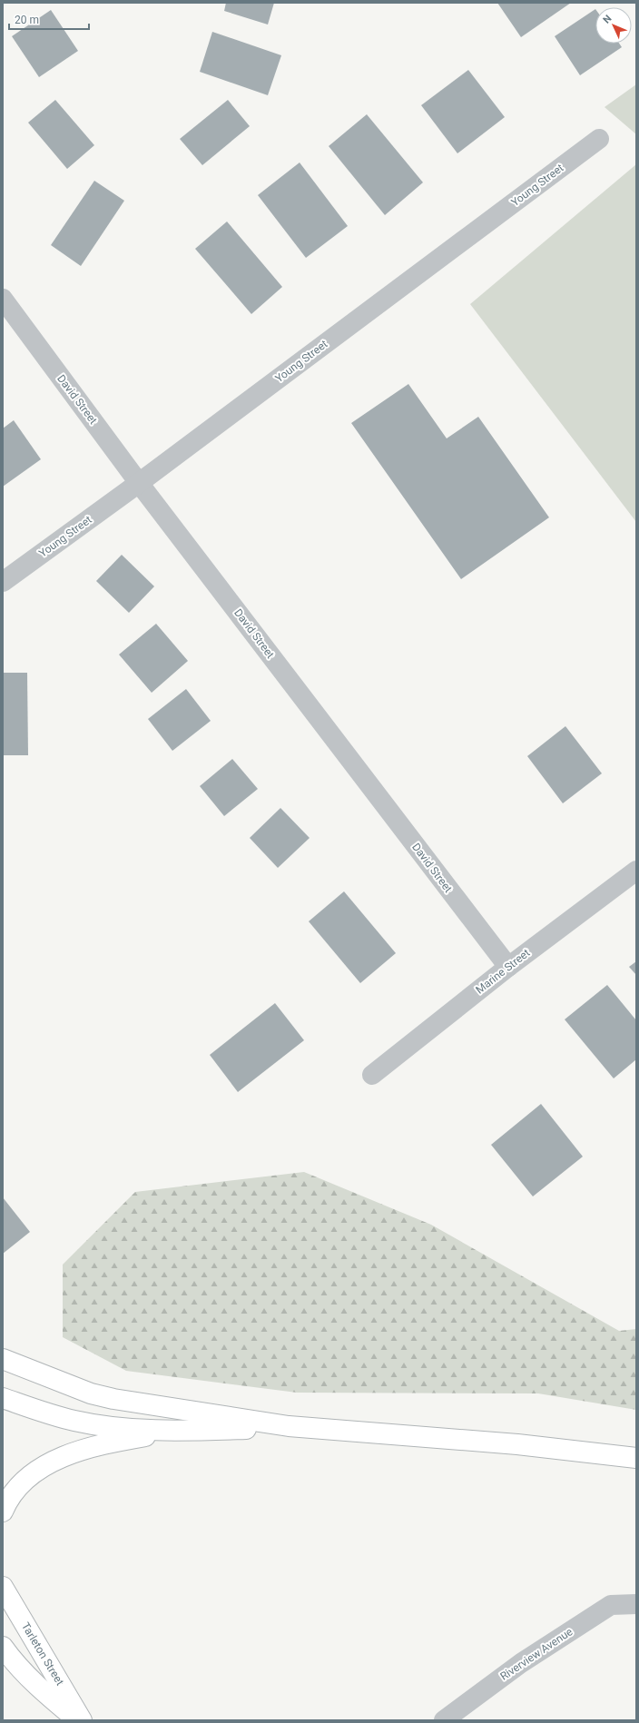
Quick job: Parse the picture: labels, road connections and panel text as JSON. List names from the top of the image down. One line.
{"streets":{"highway":["Tarleton Street"],"street":["Young Street","David Street","Marine Street","Riverview Avenue"]},"crossings":[["Young Street","David Street"],["David Street","Marine Street"]],"scale_bar":"20 m","north":"top left"}
